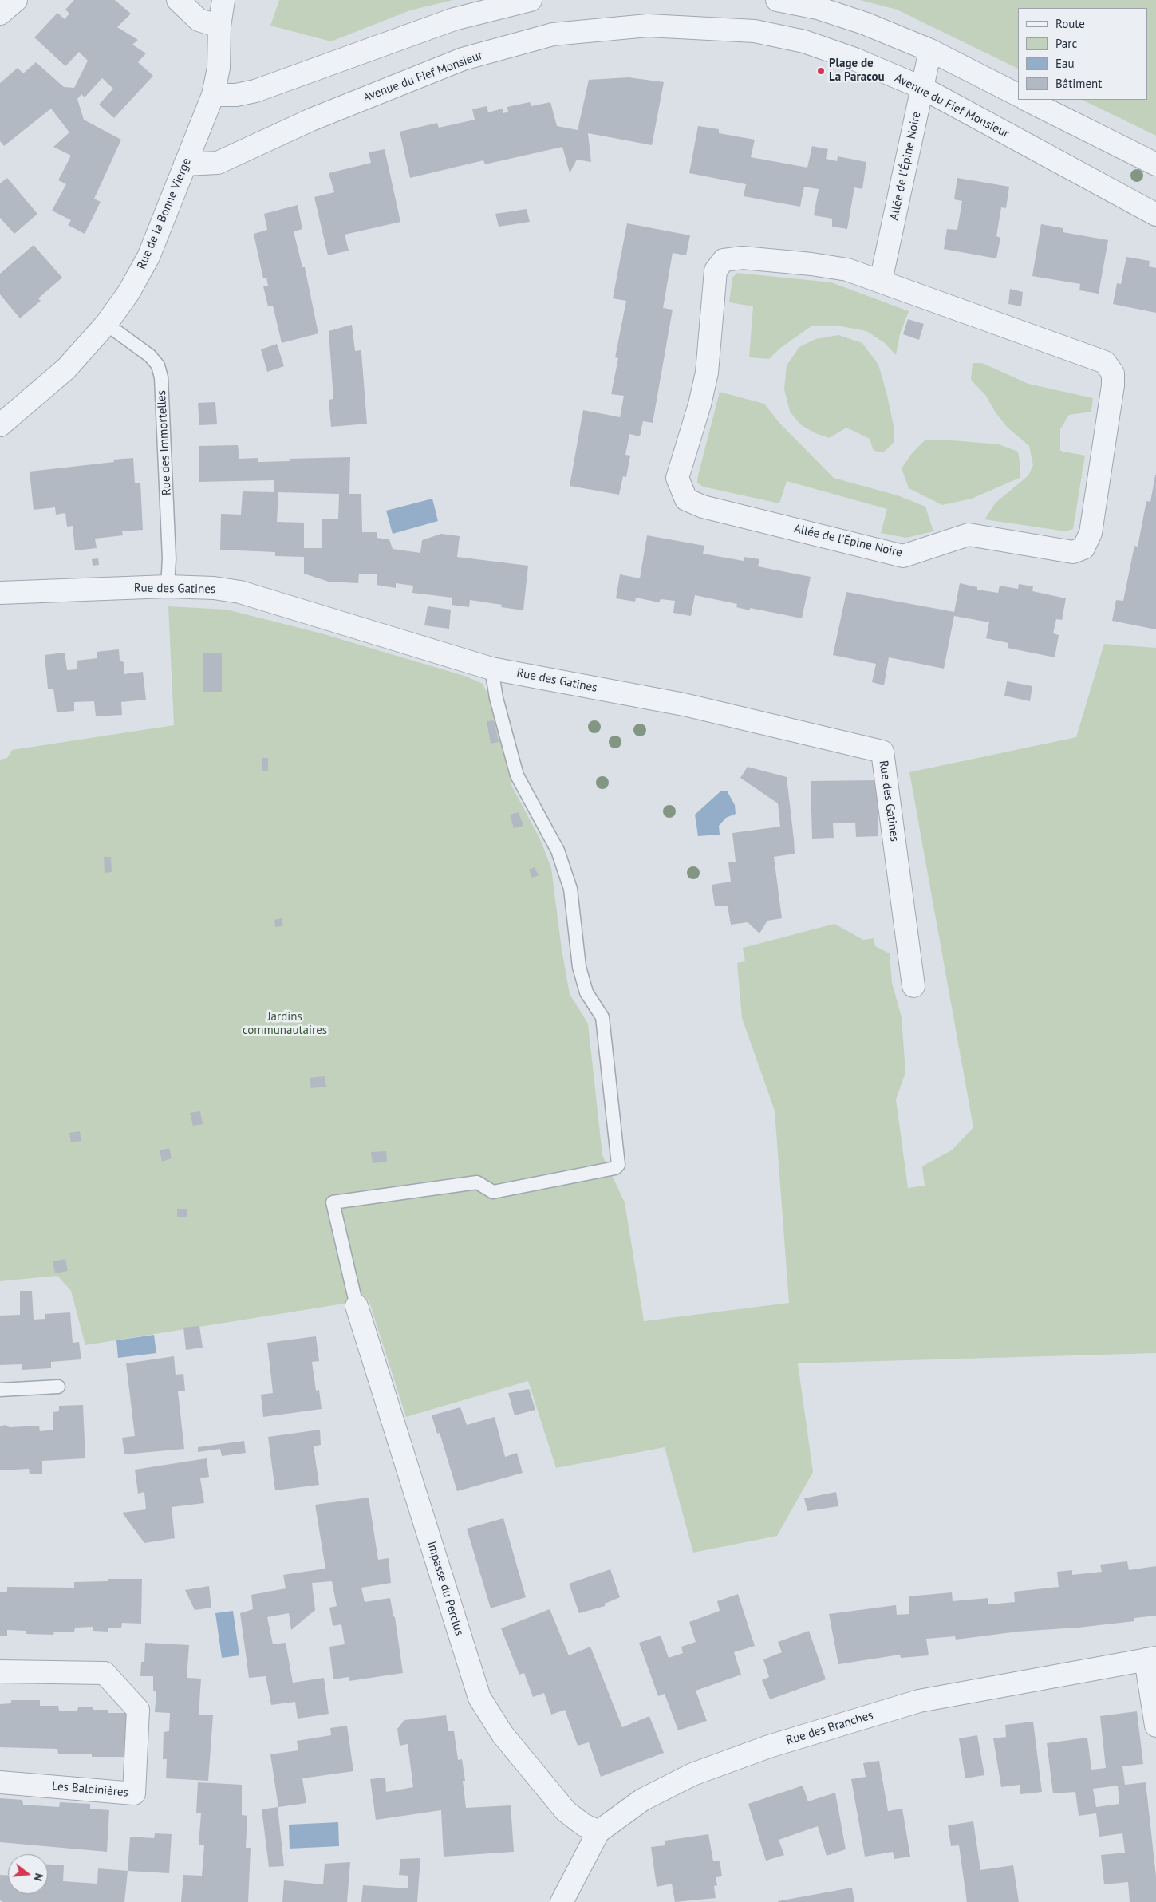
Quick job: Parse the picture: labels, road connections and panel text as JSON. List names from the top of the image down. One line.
{"streets":{"street":["Avenue du Fief Monsieur","Allée de l'Épine Noire","Rue de la Bonne Vierge","Rue des Gatines","Impasse du Perclus","Rue des Branches","Les Baleinières"],"lane":["Rue des Immortelles"]},"crossings":[["Avenue du Fief Monsieur","Allée de l'Épine Noire"],["Avenue du Fief Monsieur","Rue de la Bonne Vierge"],["Rue de la Bonne Vierge","Rue des Immortelles"],["Rue des Immortelles","Rue des Gatines"],["Impasse du Perclus","Rue des Branches"]],"parks":["Jardins communautaires"],"places":["Plage de La Paracou"],"legend":["Route","Parc","Eau","Bâtiment"],"north":"right"}
